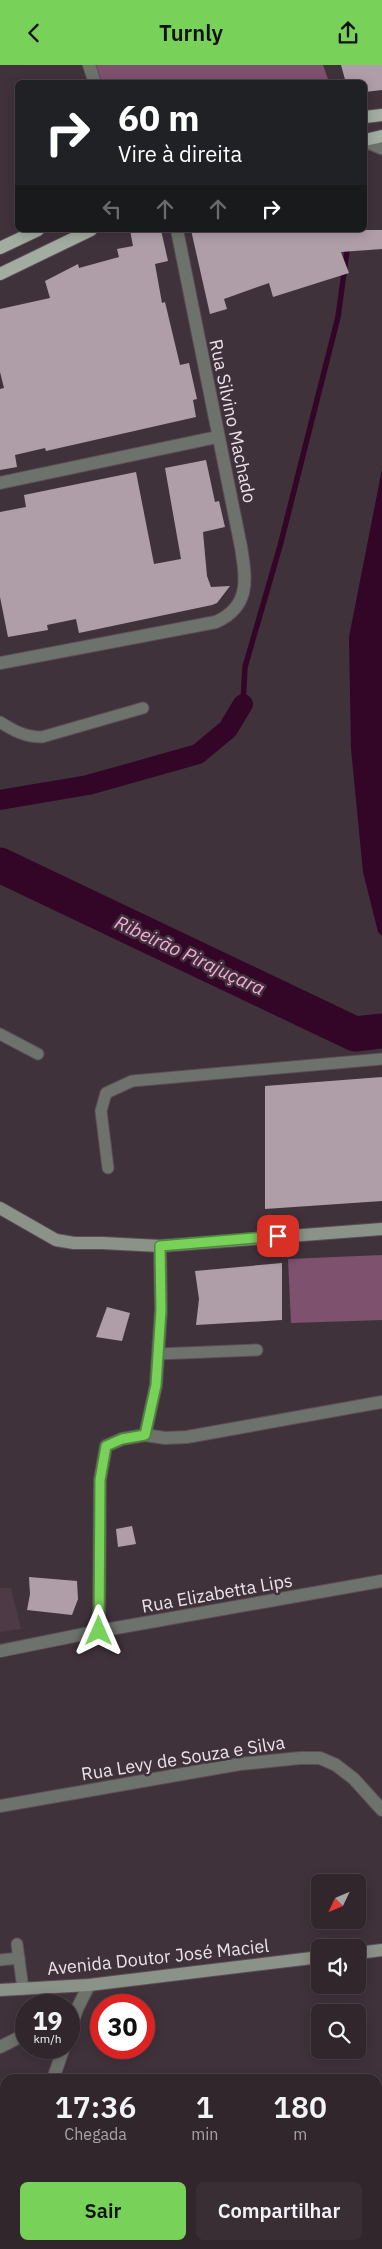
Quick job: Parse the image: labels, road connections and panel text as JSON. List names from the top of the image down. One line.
{"streets":{"street":["Rua Silvino Machado","Rua Elizabetta Lips","Rua Levy de Souza e Silva","Avenida Doutor José Maciel"]},"water":["Ribeirão Pirajuçara"],"north":"bottom left","page":{"header":"Turnly","turn":["60 m","Vire à direita"],"speed":"19 km/h","limit":"30","eta":["17:36","Chegada","1","min","180","m"],"buttons":["Sair","Compartilhar"]}}
